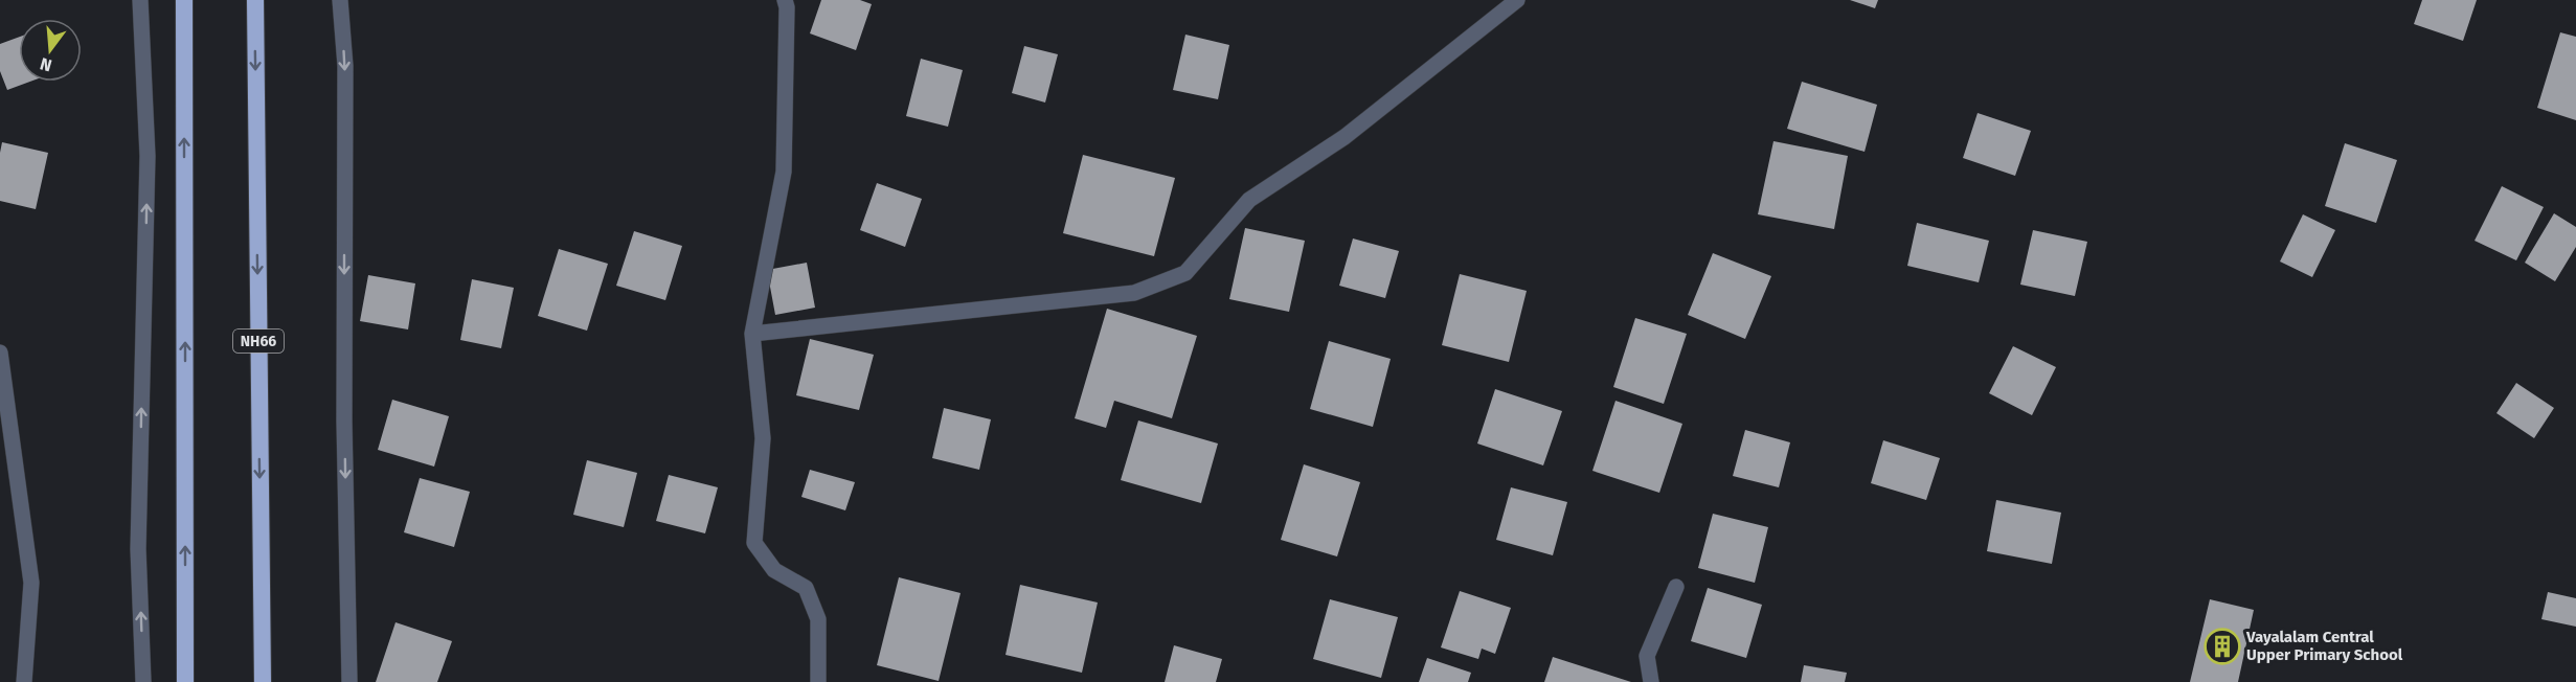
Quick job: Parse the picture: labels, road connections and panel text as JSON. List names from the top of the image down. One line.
{"streets":{"highway":["NH66"]},"places":{"building":["Vayalalam Central Upper Primary School"]},"north":"bottom"}
